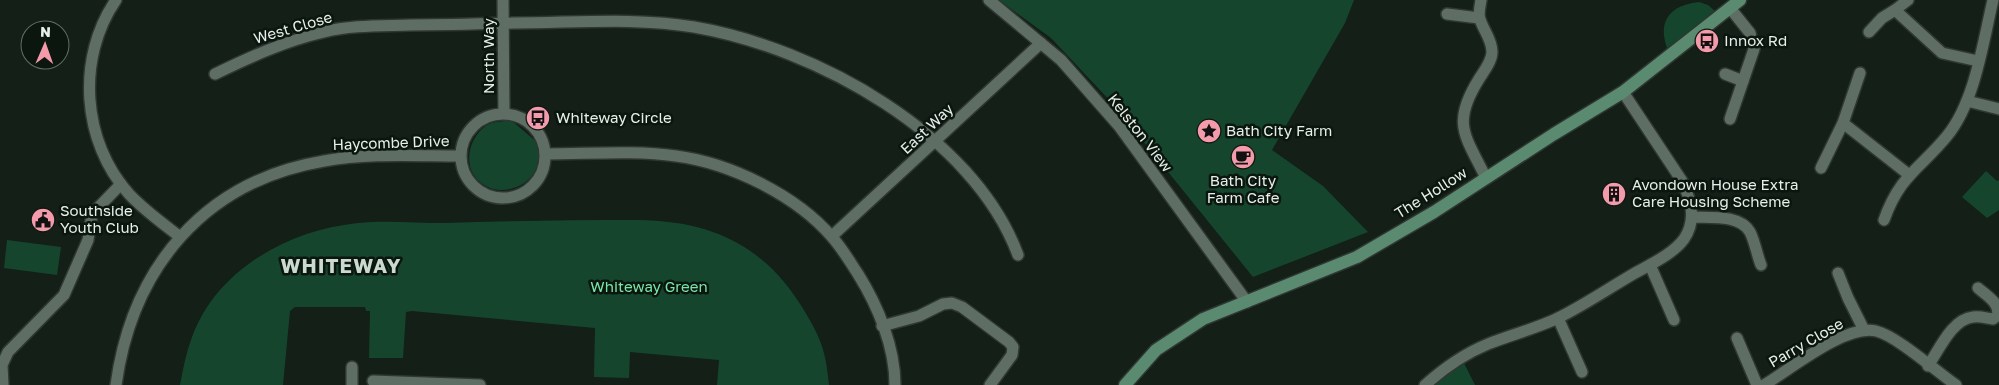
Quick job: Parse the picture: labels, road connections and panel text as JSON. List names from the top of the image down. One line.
{"streets":{"street":["West Close","North Way","East Way","Kelston View","Haycombe Drive","The Hollow","Parry Close"]},"crossings":[["West Close","North Way"],["West Close","East Way"],["North Way","Haycombe Drive"],["East Way","Kelston View"],["Kelston View","The Hollow"]],"districts":["WHITEWAY"],"parks":["Whiteway Green"],"places":{"bus stop":["Innox Rd","Whiteway Circle"],"place":["Bath City Farm"],"cafe":["Bath City Farm Cafe"],"building":["Avondown House Extra Care Housing Scheme"],"public building":["Southside Youth Club"]},"north":"top"}
